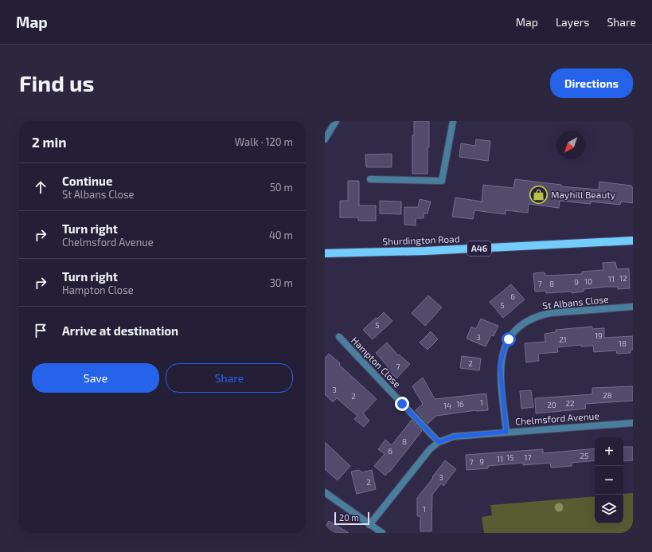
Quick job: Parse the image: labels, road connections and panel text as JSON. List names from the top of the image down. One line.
{"streets":{"main road":["Shurdington Road","A46"],"street":["St Albans Close","Hampton Close","Chelmsford Avenue"]},"crossings":[["St Albans Close","Chelmsford Avenue"],["Hampton Close","Chelmsford Avenue"]],"places":{"shop":["Mayhill Beauty"]},"house_numbers":["12","11","10","9","7","8","6","5","5","19","3","21","18","2","7","3","28","2","1","22","16","20","14","8","6","25","15","17","11","9","7","3","2","1"],"scale_bar":"20 m","north":"bottom left","page":{"header":"Map","nav":["Map","Layers","Share"],"buttons":["Directions",["Save","Share"]],"title":"Find us","heading":["2 min","Walk · 120 m"],"list":[["Continue","St Albans Close","50 m"],["Turn right","Chelmsford Avenue","40 m"],["Turn right","Hampton Close","30 m"],"Arrive at destination"],"map_buttons":["+","−"],"scale":"20 m"}}
